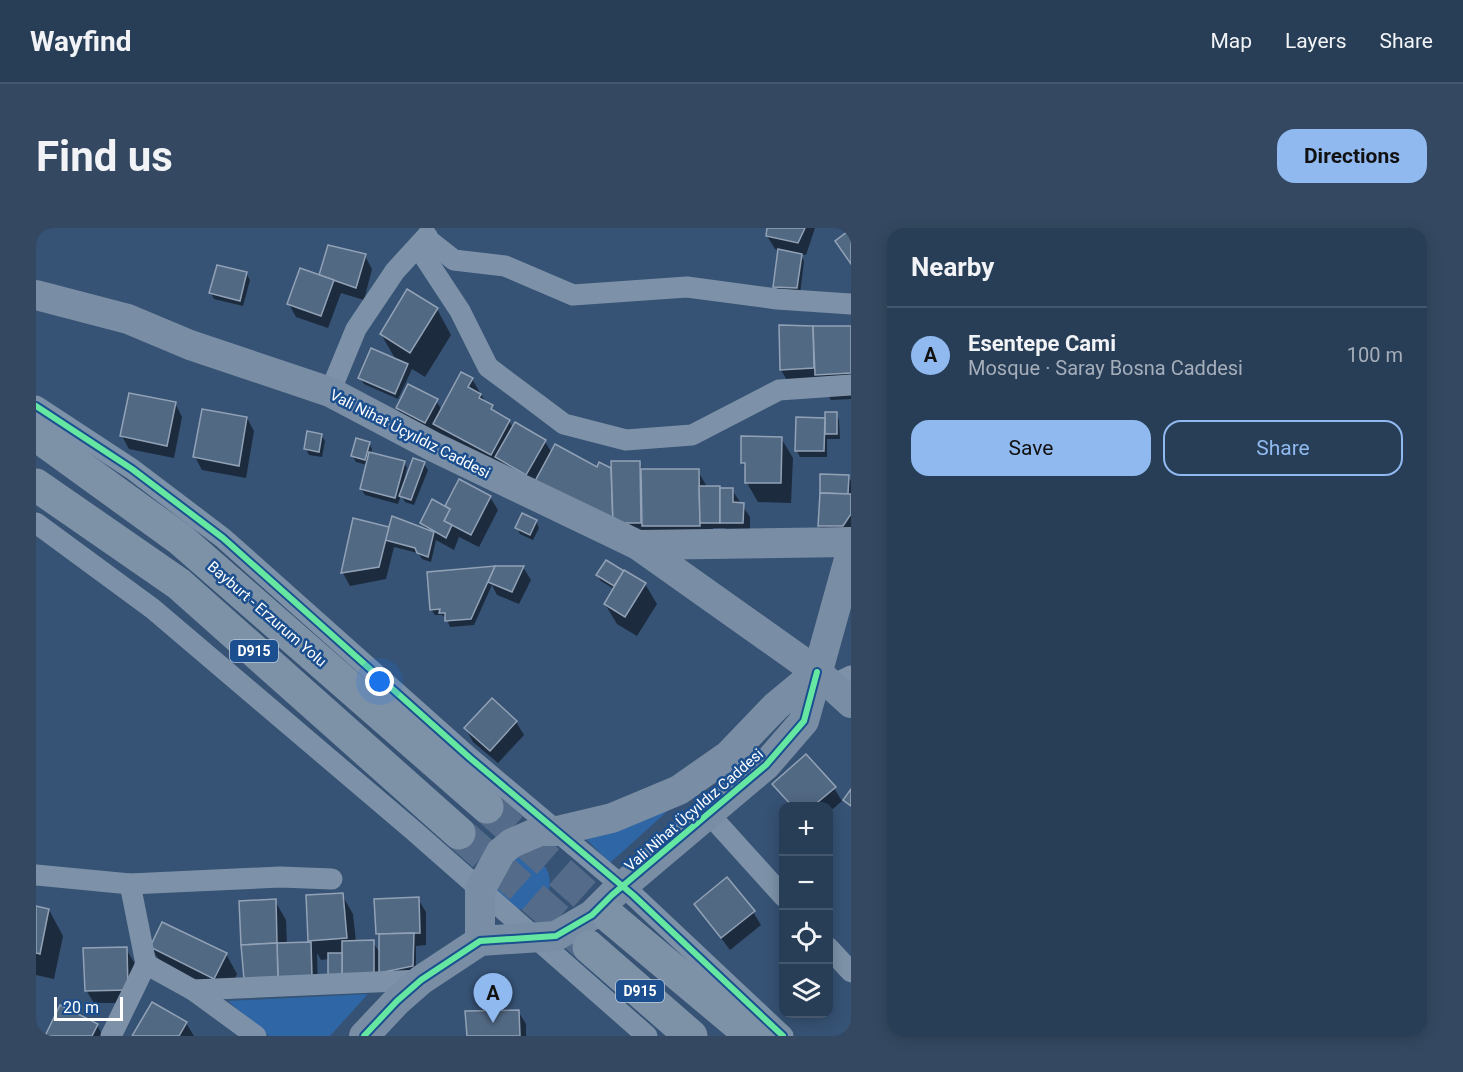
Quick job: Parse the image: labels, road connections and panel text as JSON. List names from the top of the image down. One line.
{"streets":{"highway":["Bayburt - Erzurum Yolu","D915"],"main road":["Vali Nihat Üçyıldız Caddesi"]},"scale_bar":"20 m","page":{"header":"Wayfind","nav":["Map","Layers","Share"],"buttons":["Directions",["Save","Share"]],"title":"Find us","heading":"Nearby","list":[{"mark":"A","name":"Esentepe Cami","note":"Mosque · Saray Bosna Caddesi","value":"100 m"}],"map_buttons":["+","−"],"pins":"A","scale":"20 m"}}
